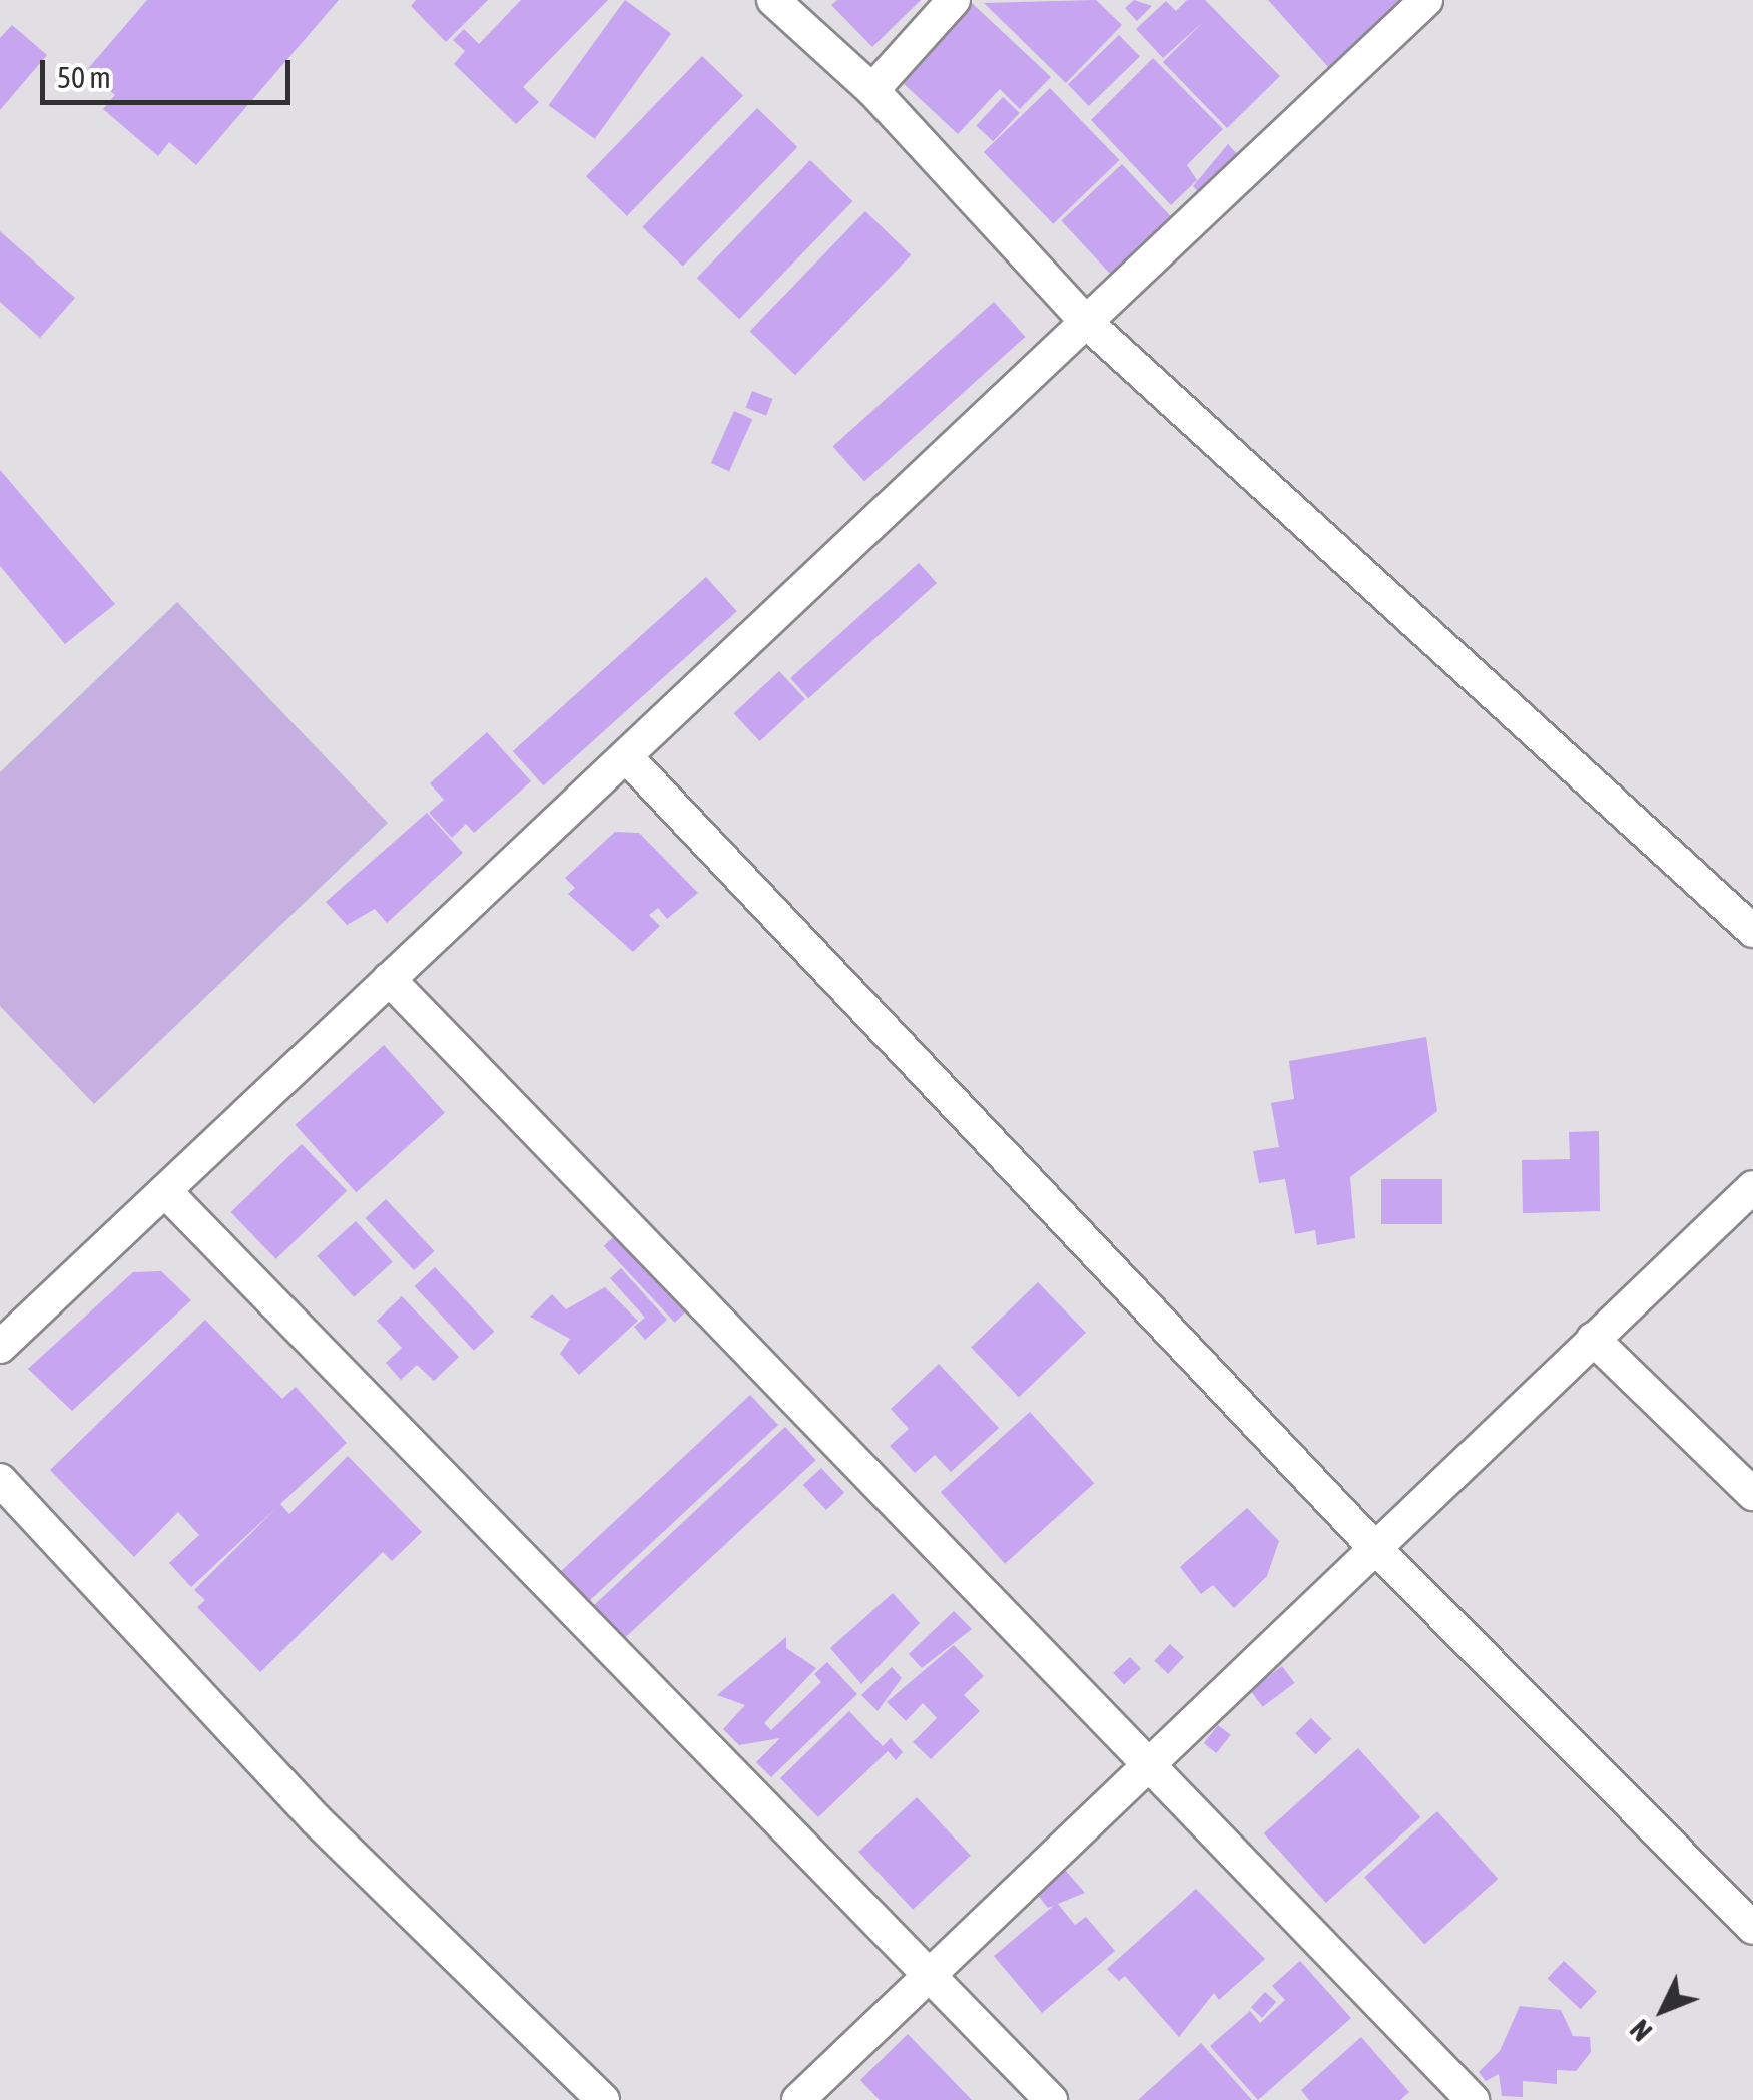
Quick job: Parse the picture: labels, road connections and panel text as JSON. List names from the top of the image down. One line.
{"scale_bar":"50 m","north":"bottom left"}
